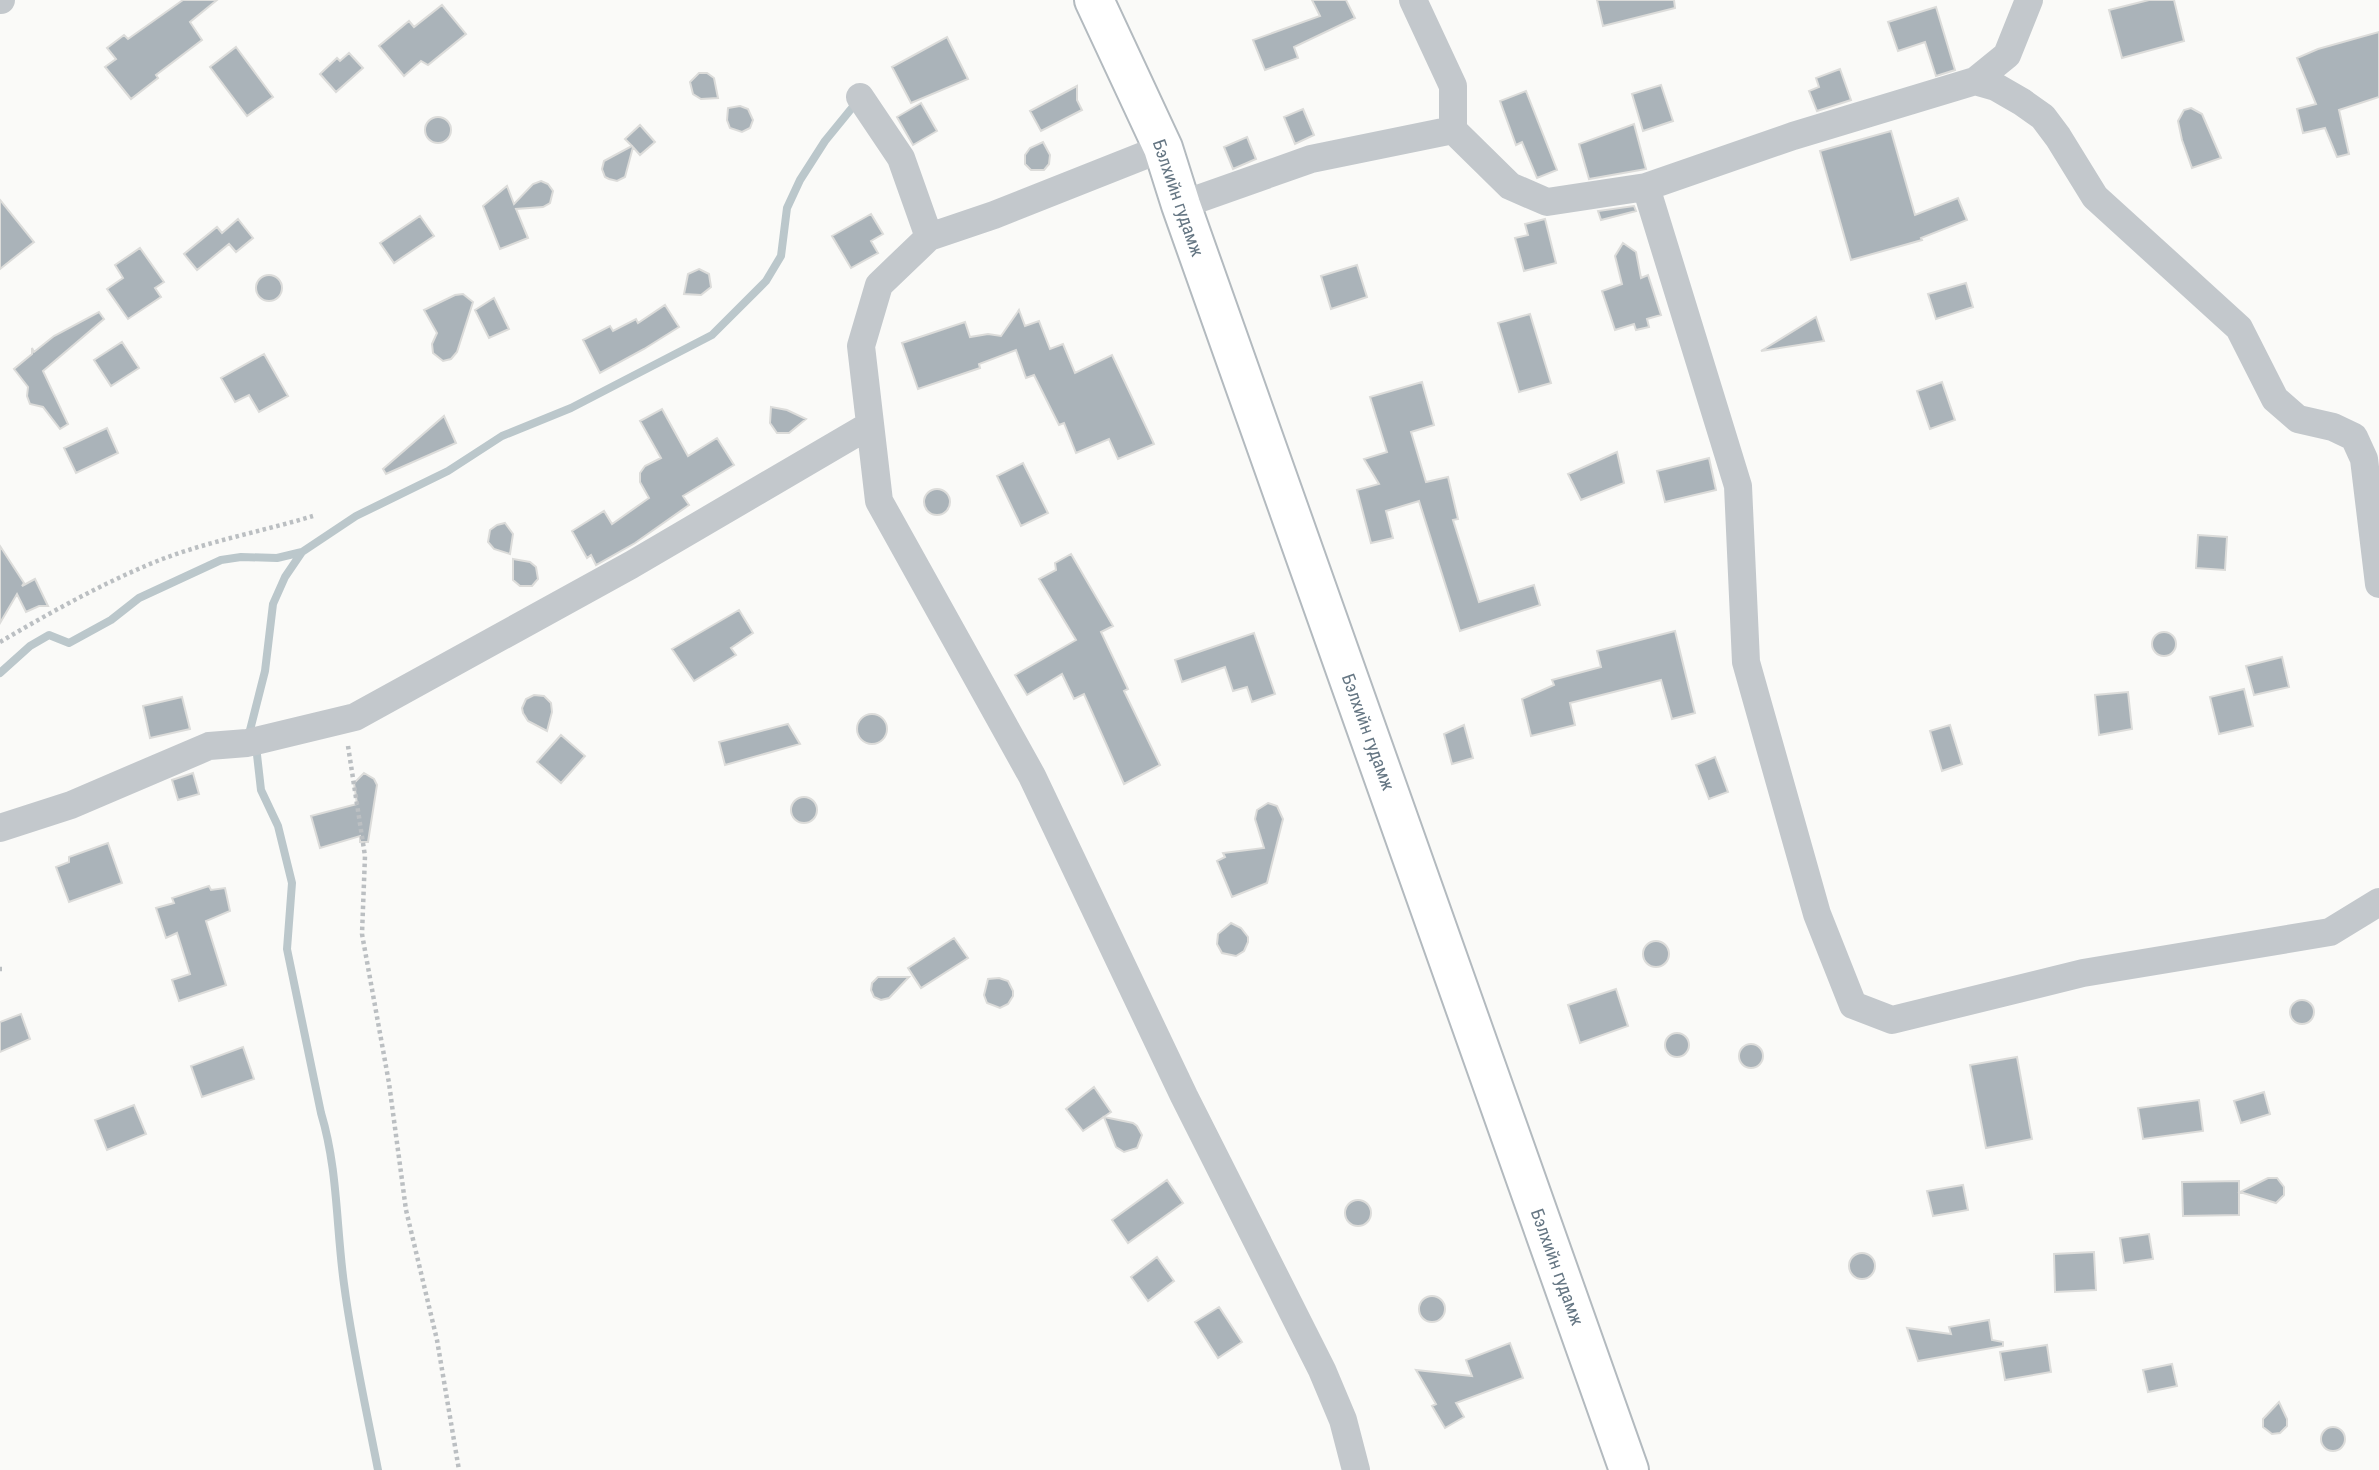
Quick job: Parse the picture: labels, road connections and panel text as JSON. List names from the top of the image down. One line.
{"streets":{"main road":["Бэлхийн гудамж"]}}
